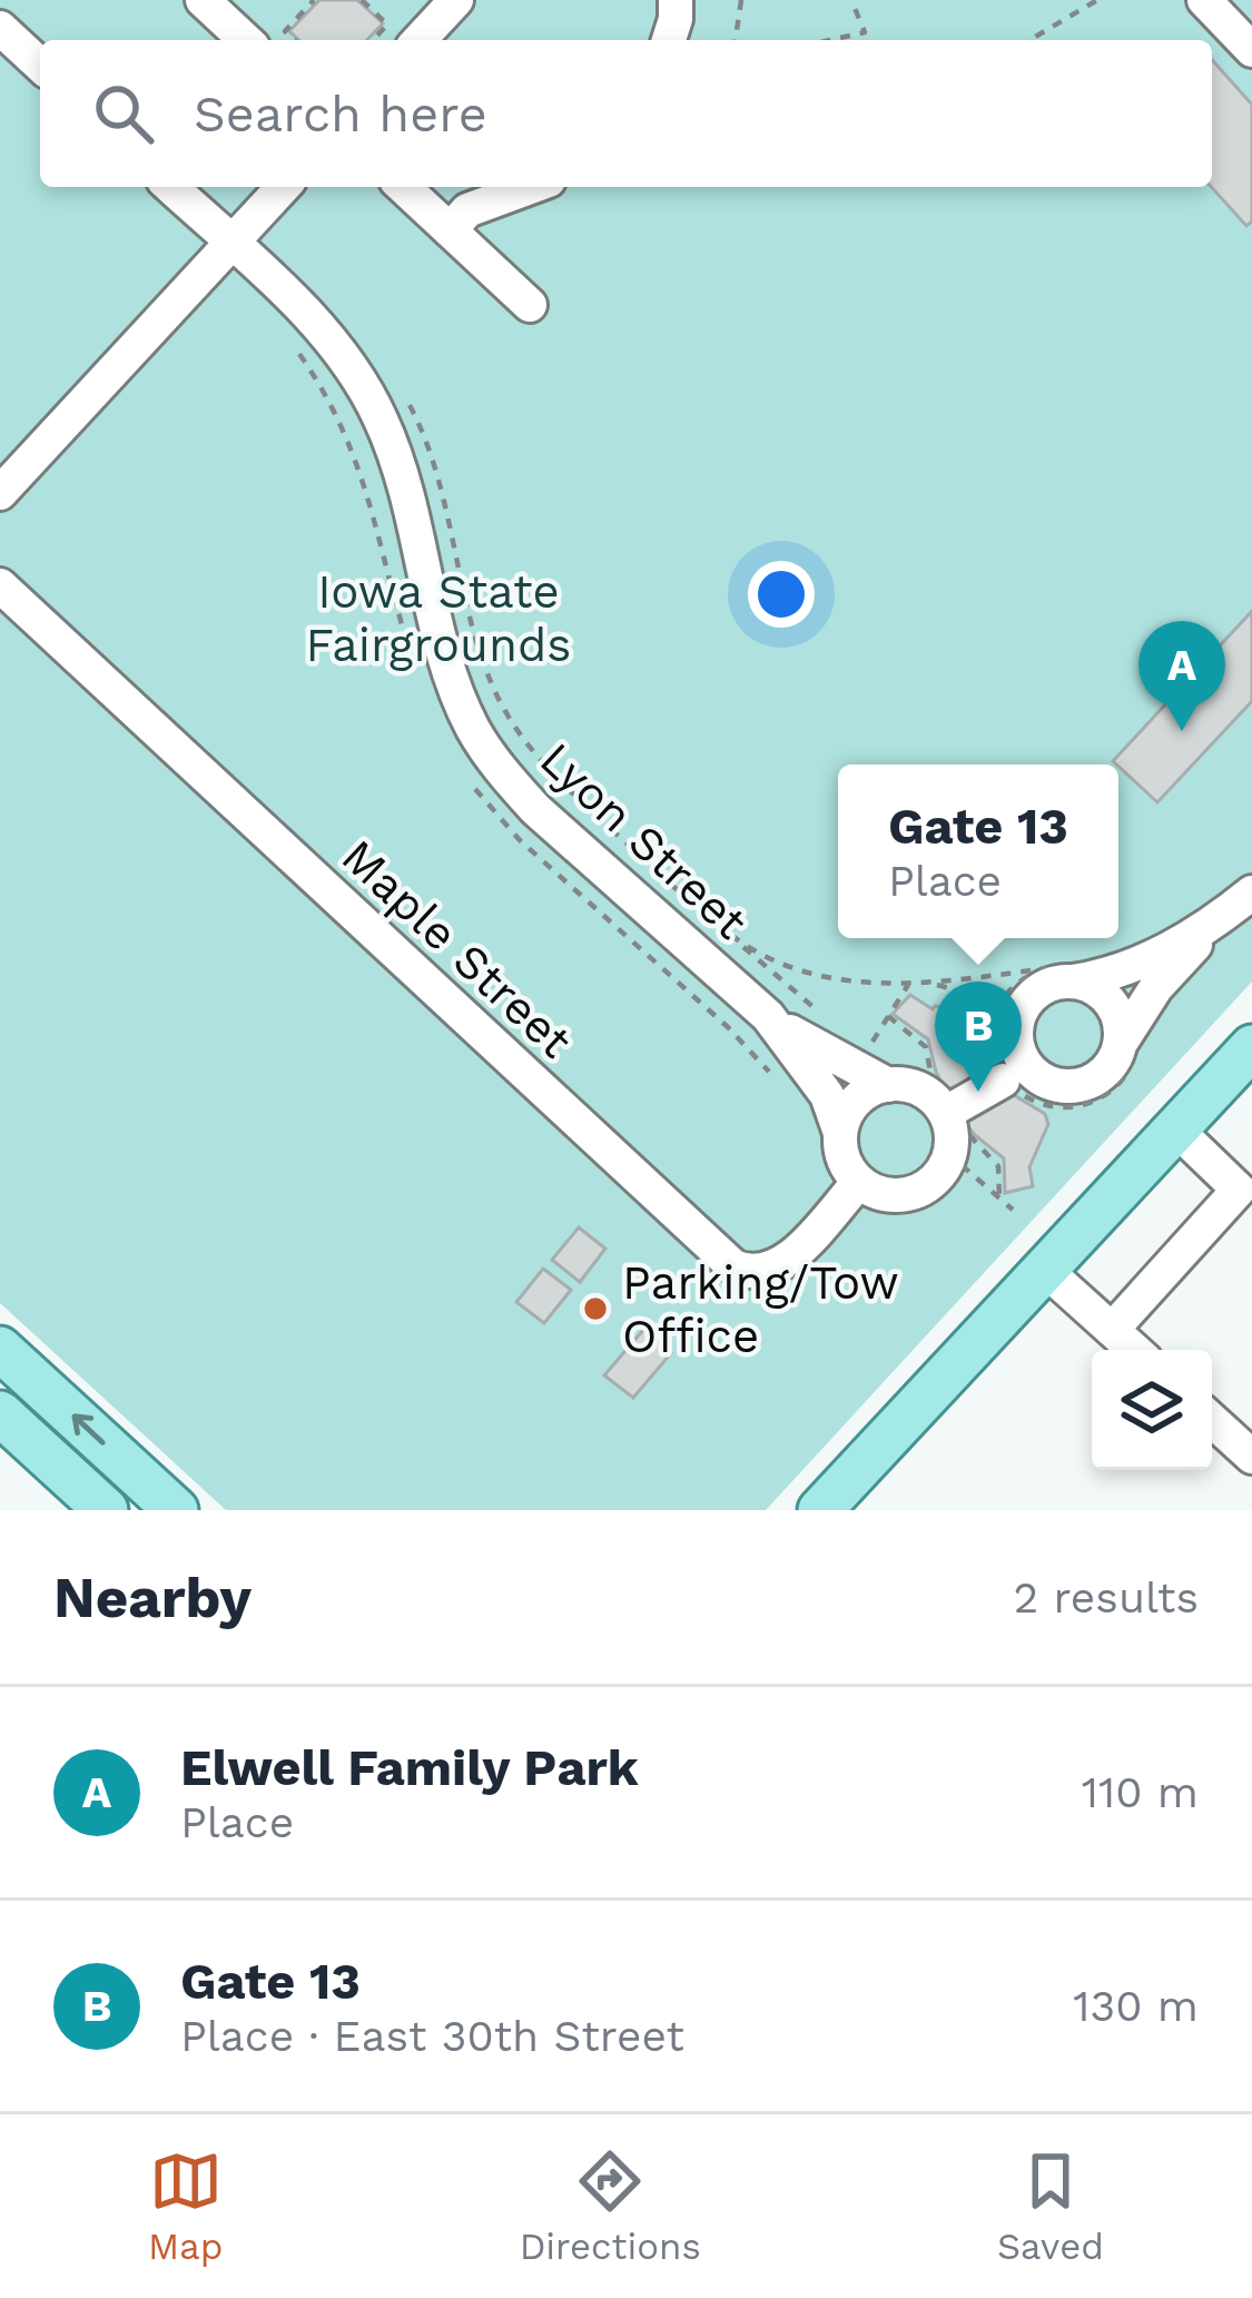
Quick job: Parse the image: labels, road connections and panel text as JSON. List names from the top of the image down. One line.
{"streets":{"street":["Lyon Street","Maple Street"]},"parks":["Iowa State Fairgrounds"],"places":["Parking/Tow Office"],"page":{"search":"Search here","pins":["A","B"],"popup":["Gate 13","Place"],"heading":["Nearby","2 results"],"list":[{"mark":"A","name":"Elwell Family Park","note":"Place","value":"110 m"},{"mark":"B","name":"Gate 13","note":"Place · East 30th Street","value":"130 m"}],"nav":["Map","Directions","Saved"]}}
